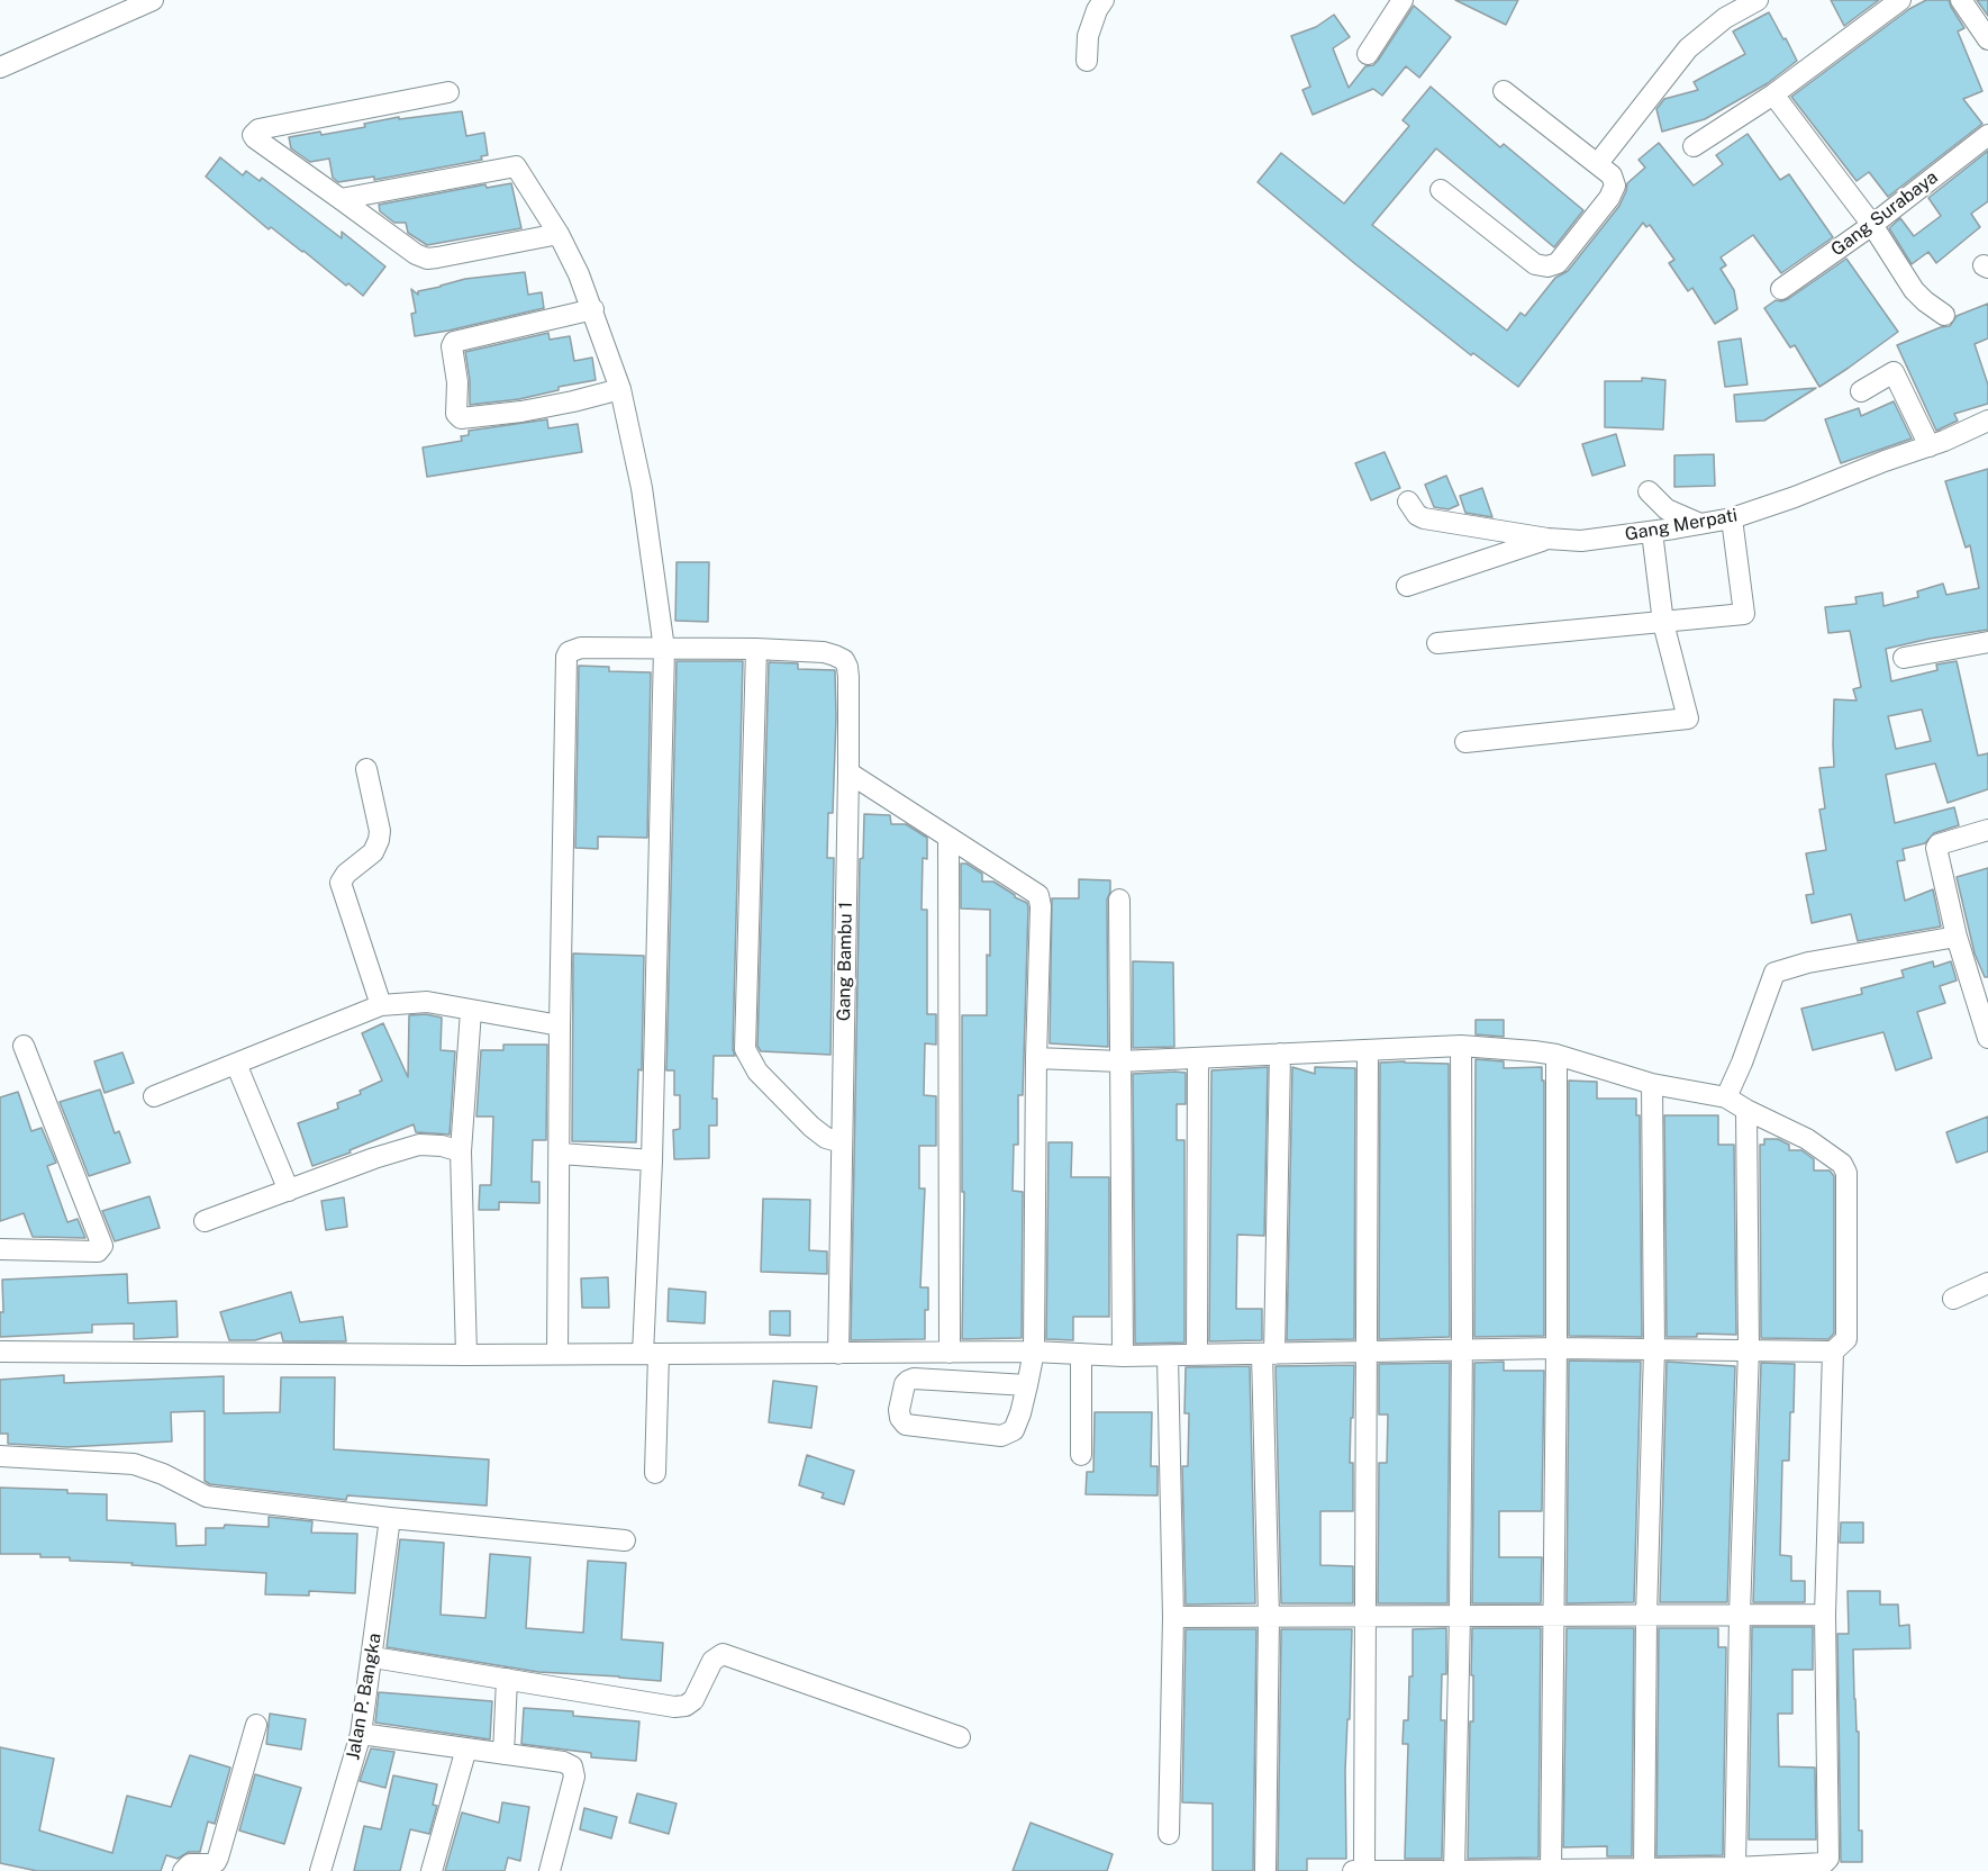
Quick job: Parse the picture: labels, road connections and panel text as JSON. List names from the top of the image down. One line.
{"streets":{"street":["Gang Surabaya","Gang Merpati","Gang Bambu 1","Jalan P. Bangka"]}}
